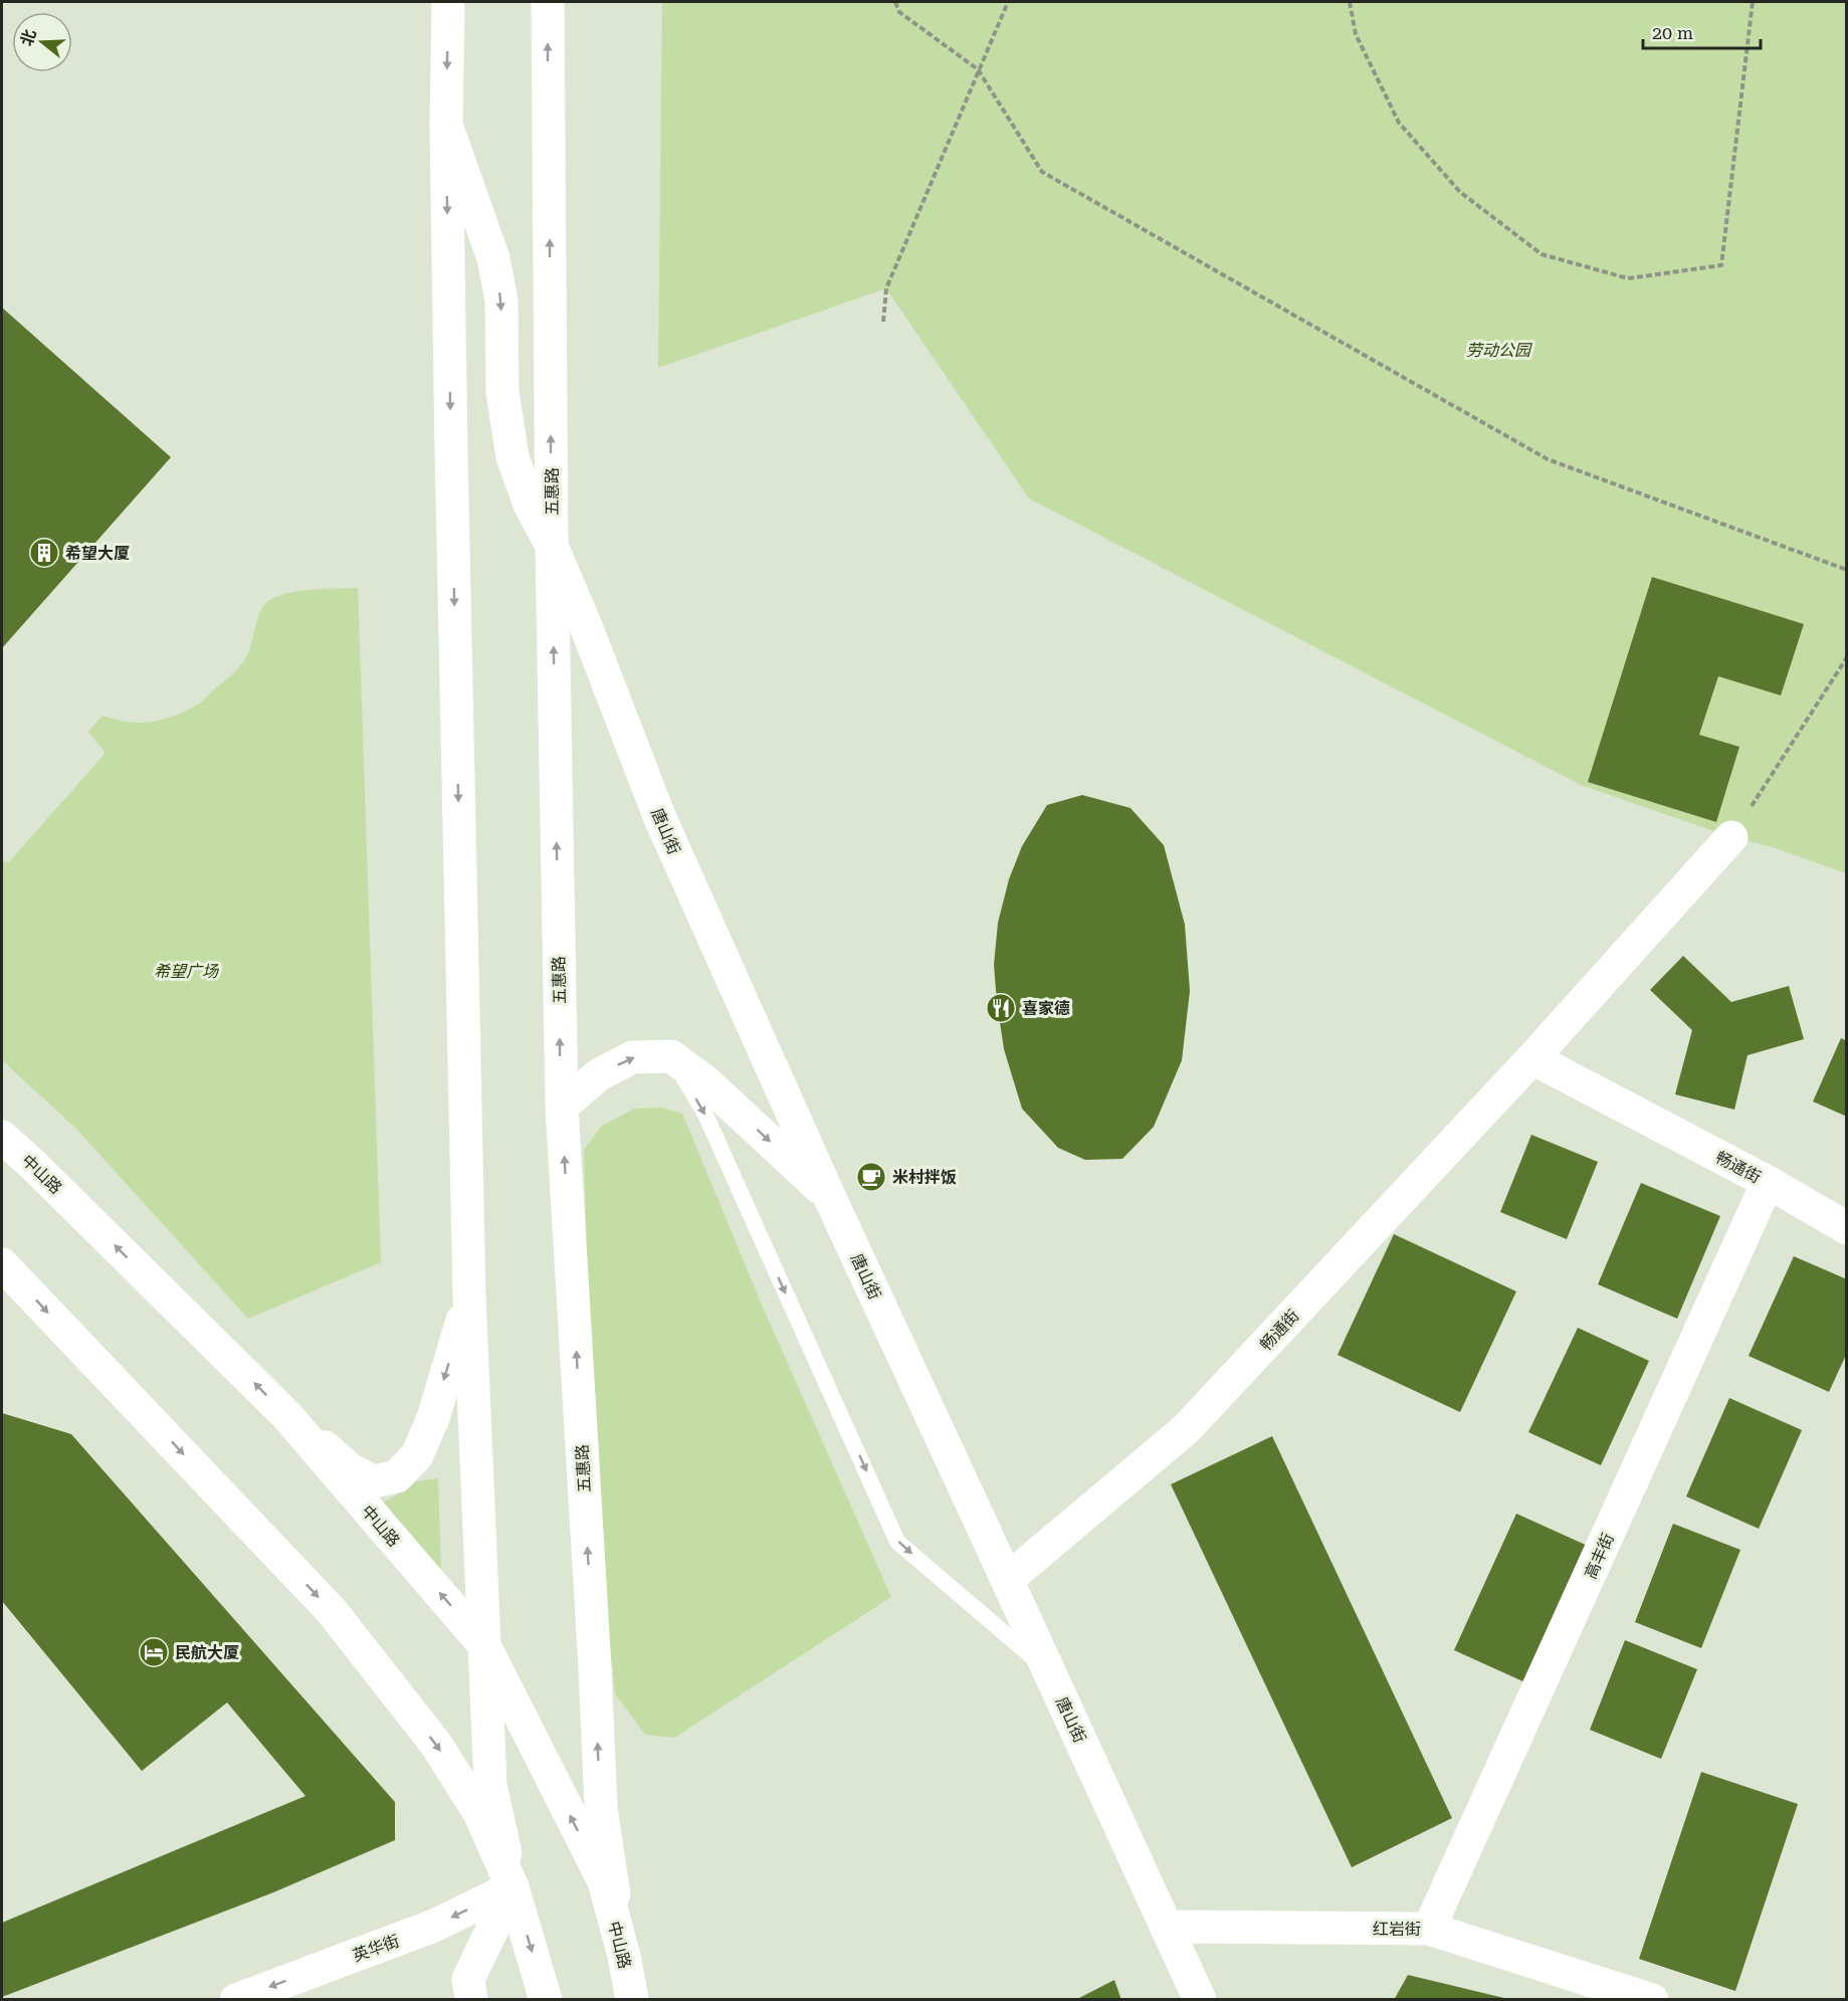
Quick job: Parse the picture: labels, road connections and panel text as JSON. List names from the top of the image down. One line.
{"streets":{"main road":["五惠路","唐山街","畅通街","中山路","高丰街","红岩街","英华街"]},"crossings":[["五惠路","唐山街"],["五惠路","中山路"],["唐山街","畅通街"],["唐山街","红岩街"],["畅通街","高丰街"],["高丰街","红岩街"]],"one_way":["英华街"],"parks":["劳动公园","希望广场"],"places":{"building":["希望大厦"],"restaurant":["喜家德"],"cafe":["米村拌饭"],"hotel":["民航大厦"]},"scale_bar":"20 m","north":"left"}
